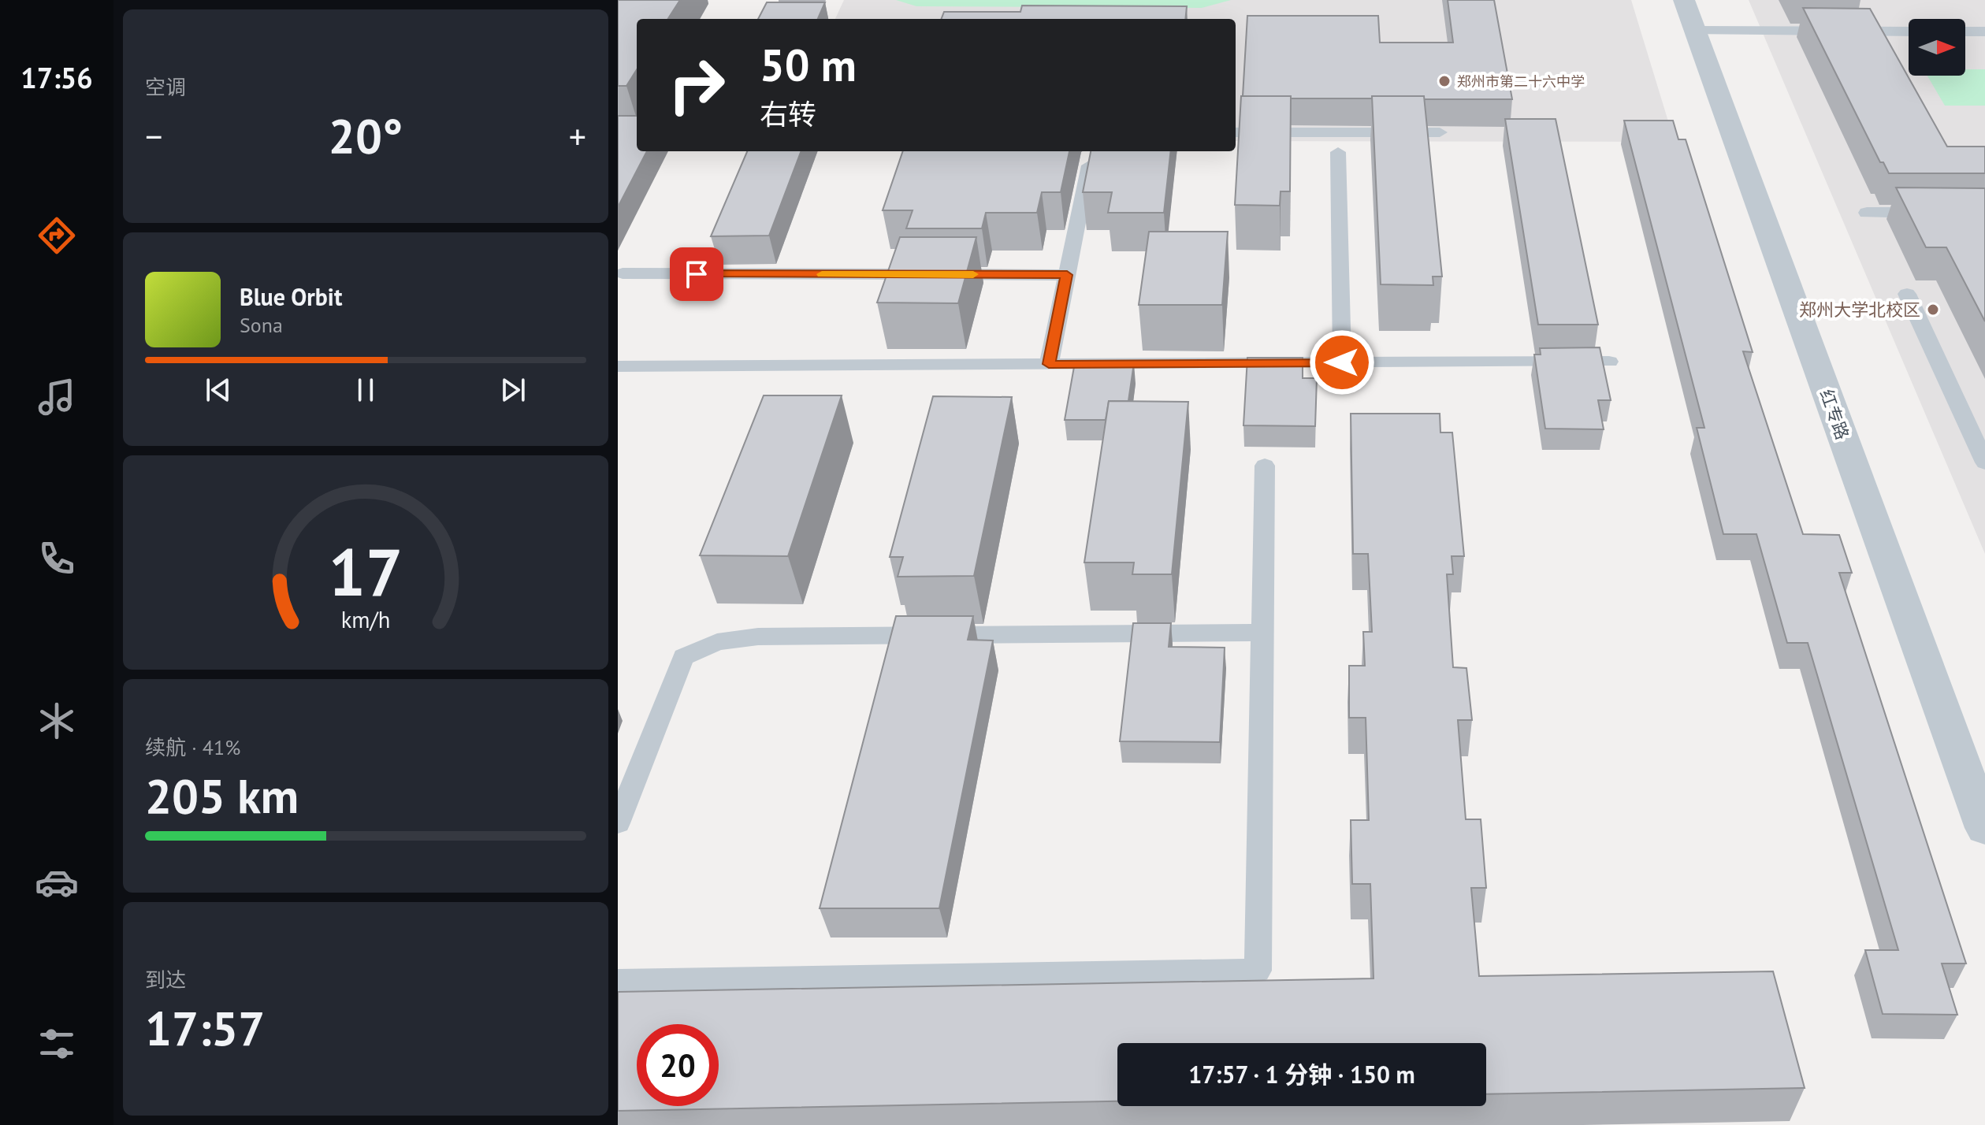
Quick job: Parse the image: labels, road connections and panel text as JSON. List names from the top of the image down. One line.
{"streets":{"street":["红专路"]},"places":["郑州市第二十六中学","郑州大学北校区"],"north":"right","page":{"tabs":"17:56","tile":["空调",["续航 · 41%","205 km"],["到达","17:57"]],"turn":["50 m","右转"],"heat":["−","20°","+"],"song":["Blue Orbit","Sona"],"limit":"20","trip":"17:57 · 1 分钟 · 150 m","gauge":["17","km/h"]}}
